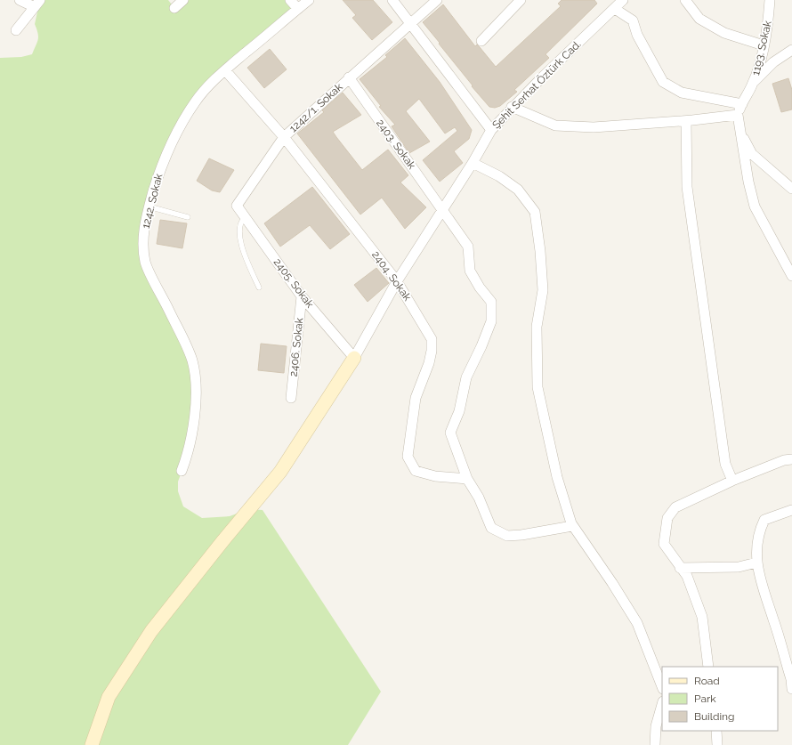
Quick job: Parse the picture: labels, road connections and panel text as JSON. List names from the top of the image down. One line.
{"streets":{"street":["1193. Sokak","Şehit Serhat Öztürk Cad.","1242/1. Sokak","2403. Sokak","1242. Sokak","2404. Sokak","2405. Sokak","2406. Sokak"]},"crossings":[["Şehit Serhat Öztürk Cad.","1242/1. Sokak"],["1242/1. Sokak","2403. Sokak"],["1242/1. Sokak","2404. Sokak"],["1242/1. Sokak","2405. Sokak"],["2403. Sokak","2404. Sokak"],["1242. Sokak","2404. Sokak"],["2405. Sokak","2406. Sokak"]],"legend":["Road","Park","Building"]}
